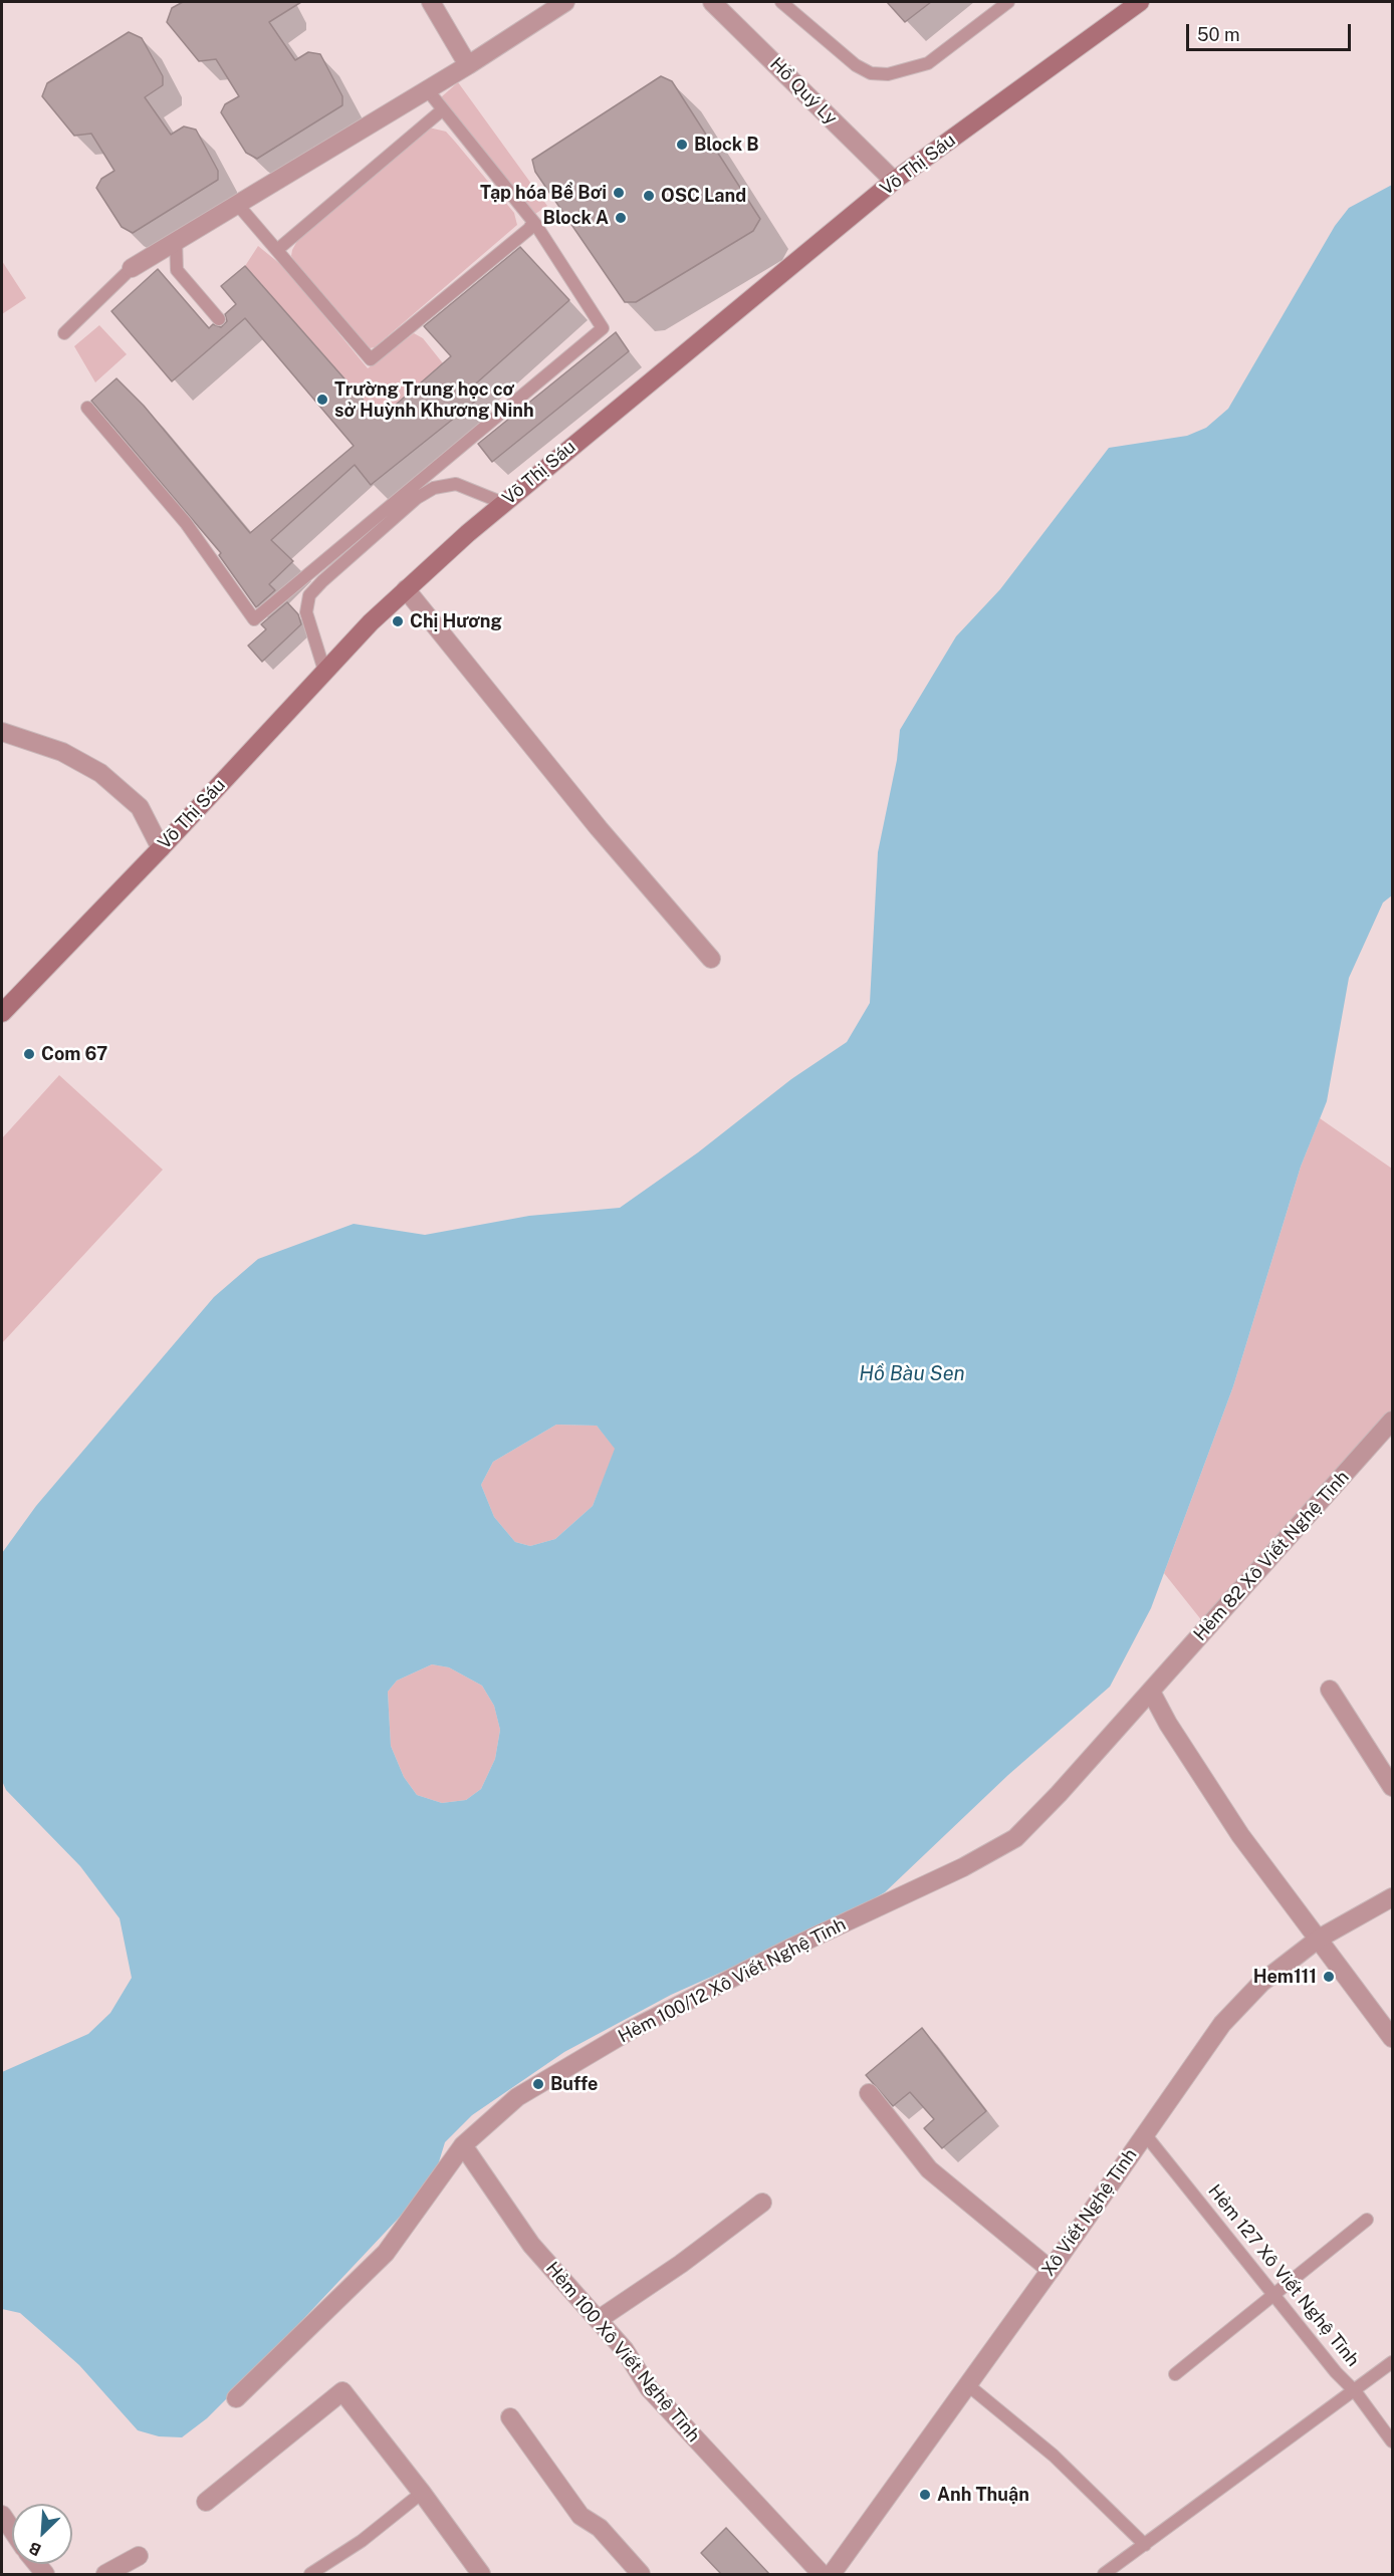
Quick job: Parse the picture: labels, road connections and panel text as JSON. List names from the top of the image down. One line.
{"streets":{"main road":["Võ Thị Sáu"],"street":["Hồ Quý Ly","Hẻm 82 Xô Viết Nghệ Tĩnh","Hẻm 100/12 Xô Viết Nghệ Tĩnh","Xô Viết Nghệ Tĩnh","Hẻm 100 Xô Viết Nghệ Tĩnh"],"lane":["Hẻm 127 Xô Viết Nghệ Tĩnh"]},"crossings":[["Hồ Quý Ly","Võ Thị Sáu"],["Hẻm 82 Xô Viết Nghệ Tĩnh","Hẻm 100/12 Xô Viết Nghệ Tĩnh"],["Hẻm 100/12 Xô Viết Nghệ Tĩnh","Hẻm 100 Xô Viết Nghệ Tĩnh"],["Xô Viết Nghệ Tĩnh","Hẻm 127 Xô Viết Nghệ Tĩnh"]],"water":["Hồ Bàu Sen"],"places":["Block B","Tạp hóa Bể Bơi","OSC Land","Block A","Trường Trung học cơ sở Huỳnh Khương Ninh","Chị Hương","Com 67","Hem111","Buffe","Anh Thuận"],"scale_bar":"50 m","north":"bottom left"}
